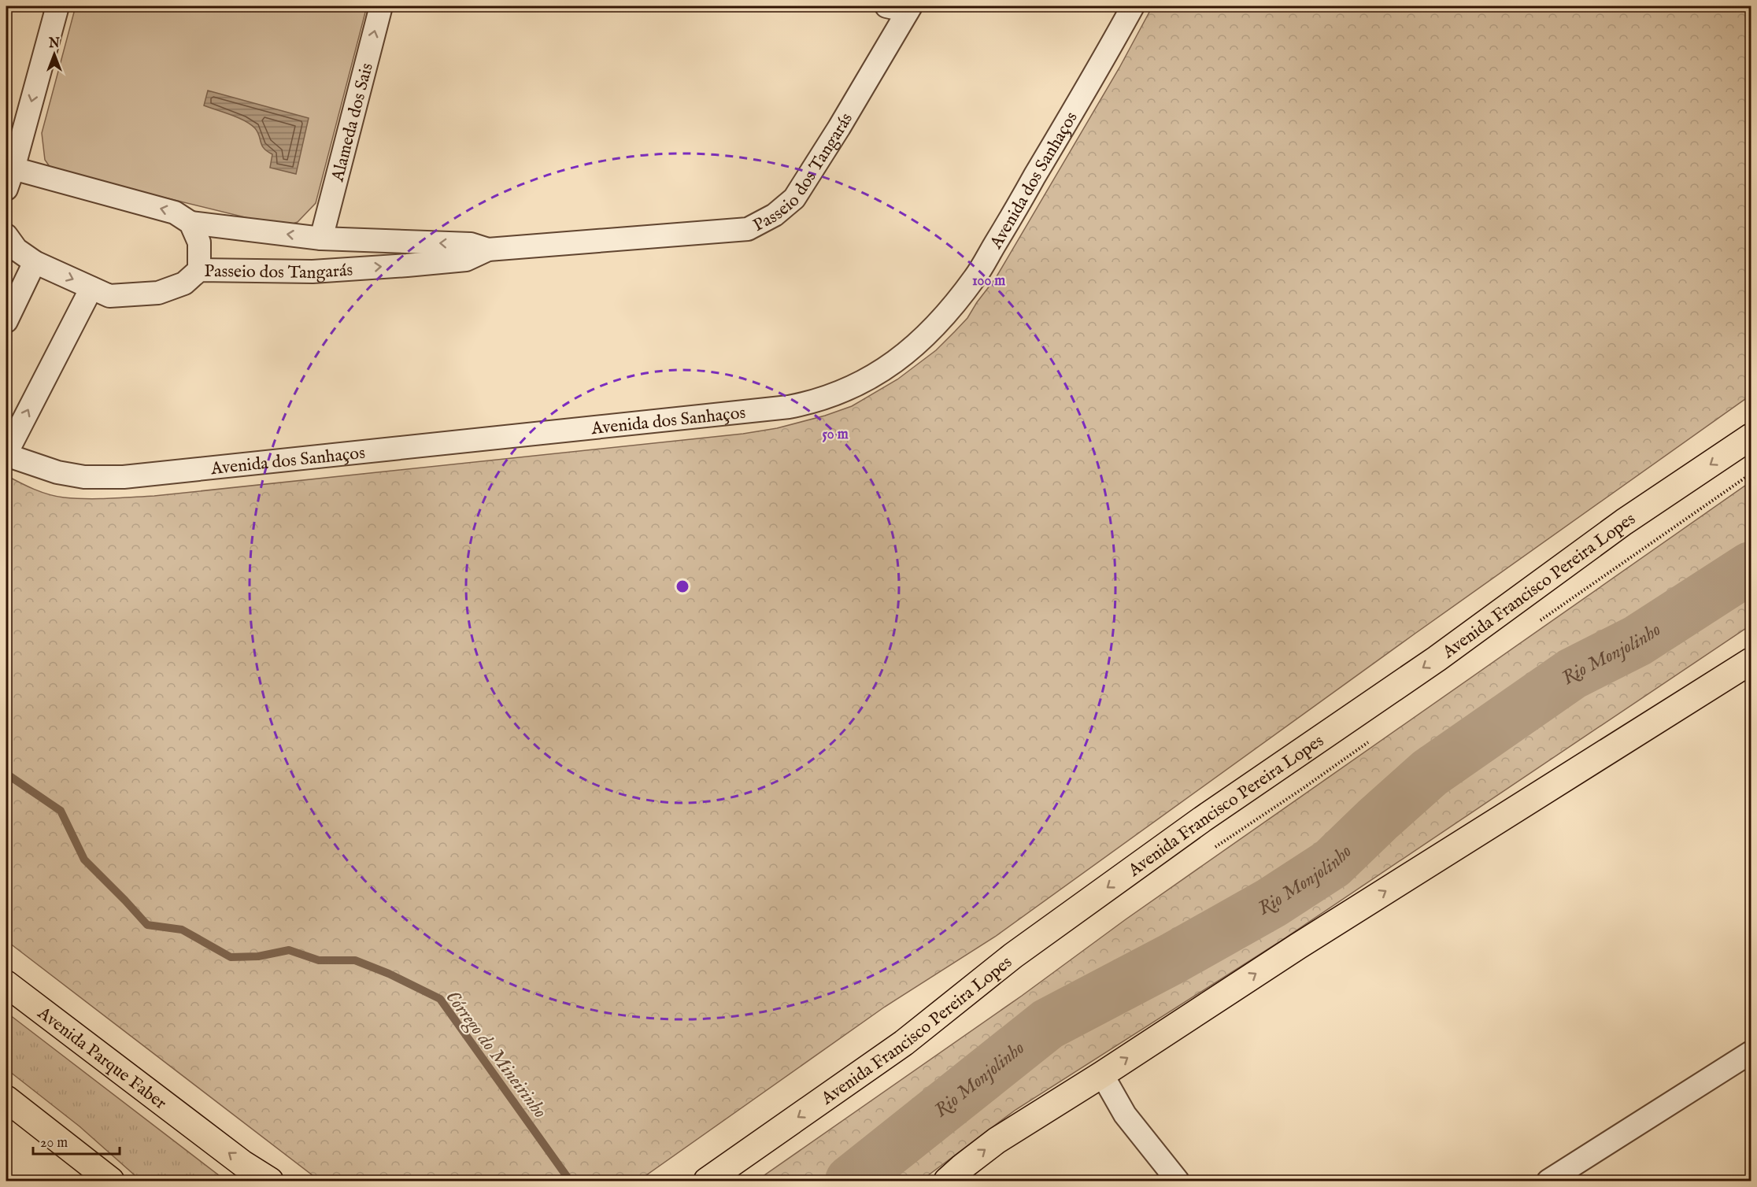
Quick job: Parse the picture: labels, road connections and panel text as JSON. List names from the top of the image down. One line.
{"streets":{"main road":["Avenida Francisco Pereira Lopes","Avenida Parque Faber"],"street":["Alameda dos Sais","Passeio dos Tangarás","Avenida dos Sanhaços"]},"crossings":[["Alameda dos Sais","Passeio dos Tangarás"]],"one_way":["Alameda dos Sais"],"water":["Rio Monjolinho","Córrego do Mineirinho"],"scale_bar":"20 m","north":"top","rings":["100 m","50 m"]}
